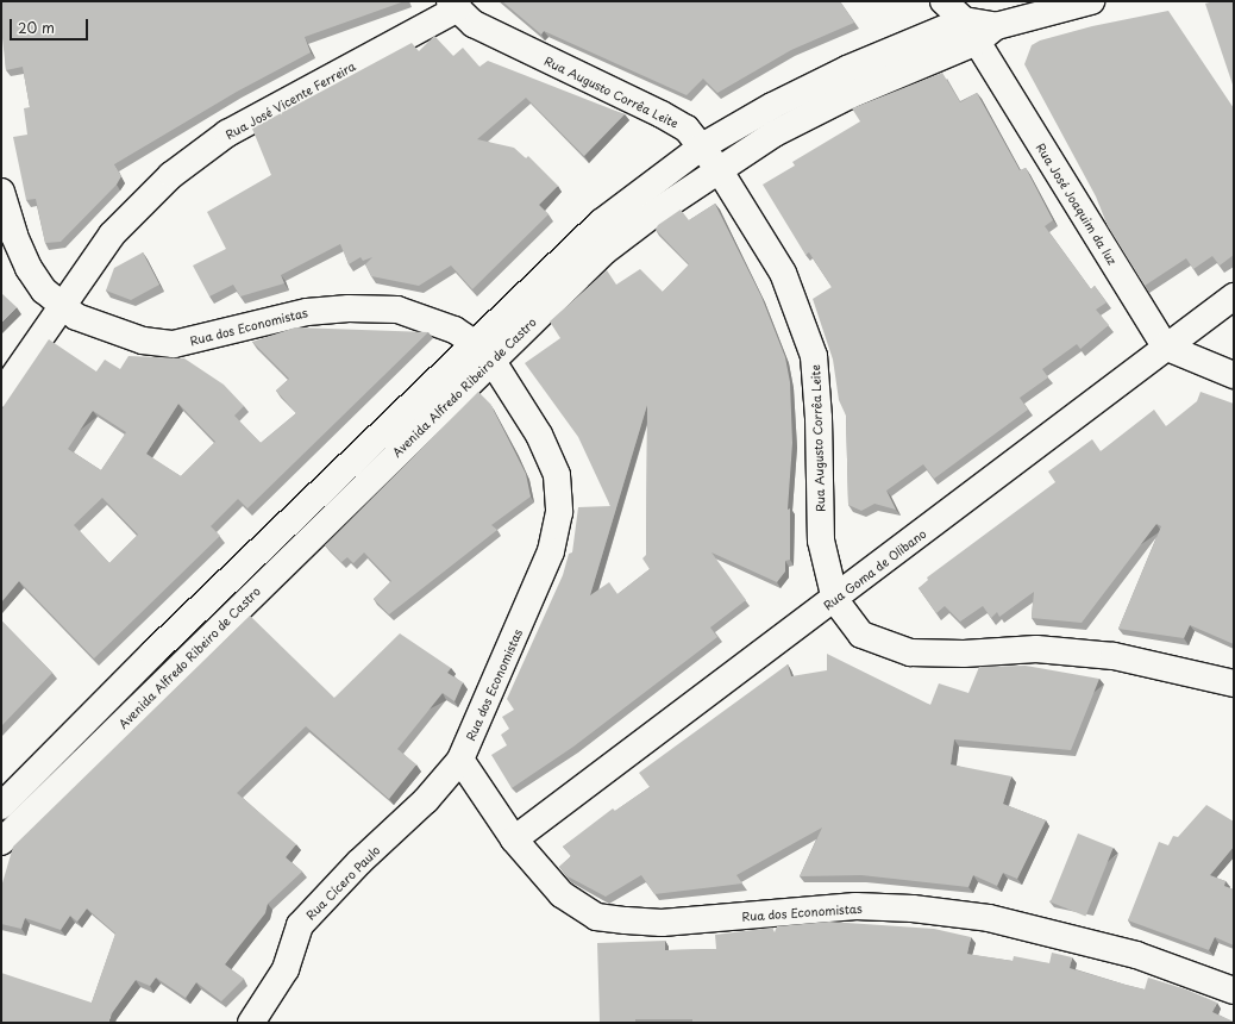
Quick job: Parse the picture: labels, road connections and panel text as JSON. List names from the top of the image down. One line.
{"streets":{"street":["Rua Augusto Corrêa Leite","Rua José Vicente Ferreira","Rua José Joaquim da luz","Rua dos Economistas","Avenida Alfredo Ribeiro de Castro","Rua Goma de Olibano","Rua Cícero Paulo"]},"crossings":[["Rua Augusto Corrêa Leite","Rua José Vicente Ferreira"],["Rua Augusto Corrêa Leite","Avenida Alfredo Ribeiro de Castro"],["Rua Augusto Corrêa Leite","Rua Goma de Olibano"],["Rua José Vicente Ferreira","Rua dos Economistas"],["Rua José Joaquim da luz","Avenida Alfredo Ribeiro de Castro"],["Rua José Joaquim da luz","Rua Goma de Olibano"],["Rua dos Economistas","Avenida Alfredo Ribeiro de Castro"],["Rua dos Economistas","Rua Goma de Olibano"],["Rua dos Economistas","Rua Cícero Paulo"]],"scale_bar":"20 m"}
